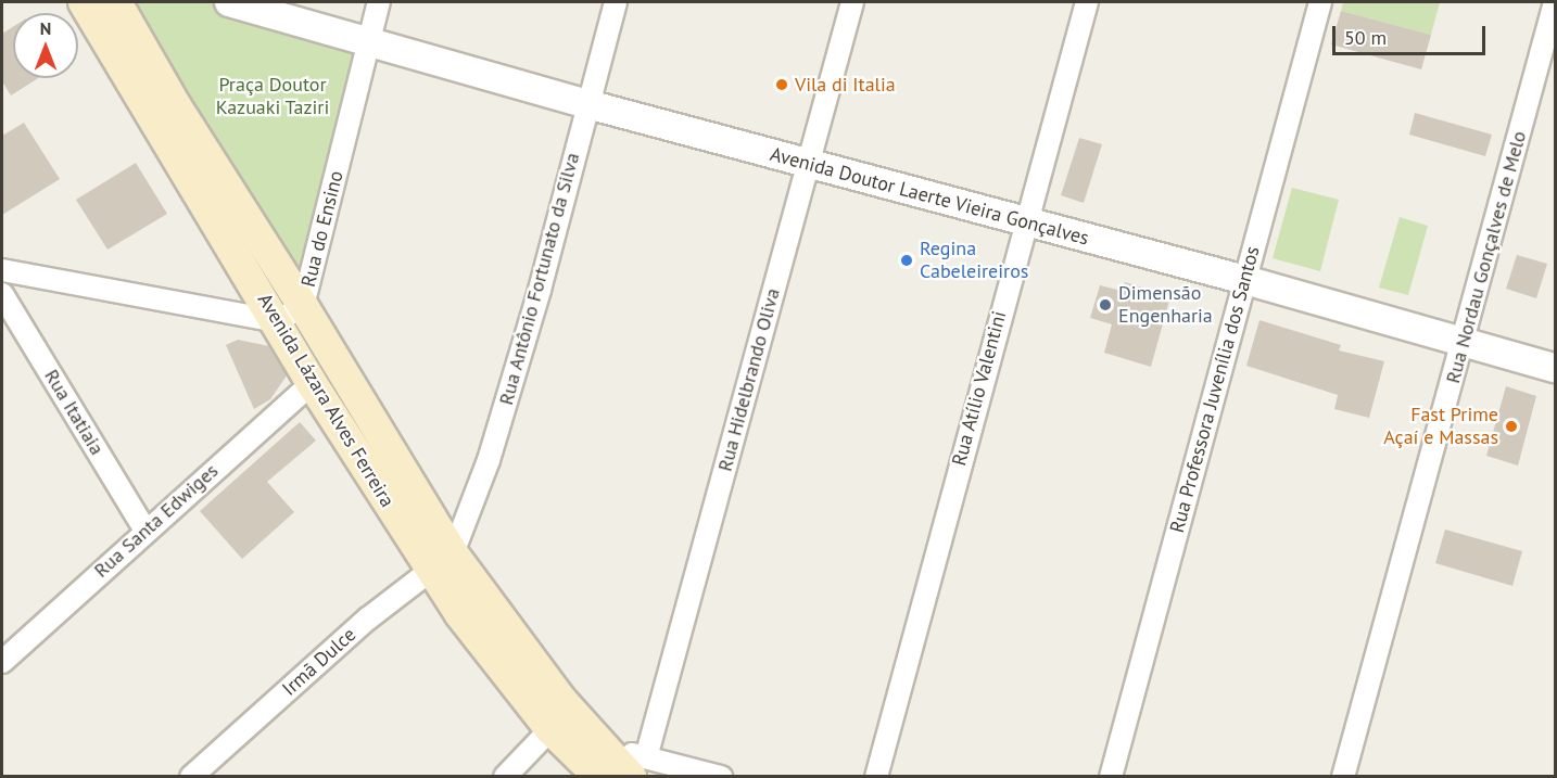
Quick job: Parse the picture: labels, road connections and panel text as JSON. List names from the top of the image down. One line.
{"streets":{"main road":["Avenida Lázara Alves Ferreira"],"street":["Avenida Doutor Laerte Vieira Gonçalves","Rua do Ensino","Rua Nordau Gonçalves de Melo","Rua Antônio Fortunato da Silva","Rua Hidelbrando Oliva","Rua Atílio Valentini","Rua Professora Juvenília dos Santos","Rua Itatiaia","Rua Santa Edwiges","Irmã Dulce"]},"crossings":[["Avenida Doutor Laerte Vieira Gonçalves","Rua do Ensino"],["Avenida Doutor Laerte Vieira Gonçalves","Rua Nordau Gonçalves de Melo"],["Avenida Doutor Laerte Vieira Gonçalves","Rua Antônio Fortunato da Silva"],["Avenida Doutor Laerte Vieira Gonçalves","Rua Hidelbrando Oliva"],["Avenida Doutor Laerte Vieira Gonçalves","Rua Atílio Valentini"],["Avenida Doutor Laerte Vieira Gonçalves","Rua Professora Juvenília dos Santos"],["Rua do Ensino","Avenida Lázara Alves Ferreira"],["Rua Antônio Fortunato da Silva","Avenida Lázara Alves Ferreira"],["Rua Antônio Fortunato da Silva","Irmã Dulce"],["Rua Hidelbrando Oliva","Avenida Lázara Alves Ferreira"],["Avenida Lázara Alves Ferreira","Rua Santa Edwiges"],["Avenida Lázara Alves Ferreira","Irmã Dulce"],["Rua Itatiaia","Rua Santa Edwiges"]],"parks":["Praça Doutor Kazuaki Taziri"],"places":["Vila di Italia","Regina Cabeleireiros","Dimensão Engenharia","Fast Prime Açaí e Massas"],"scale_bar":"50 m","north":"top"}
